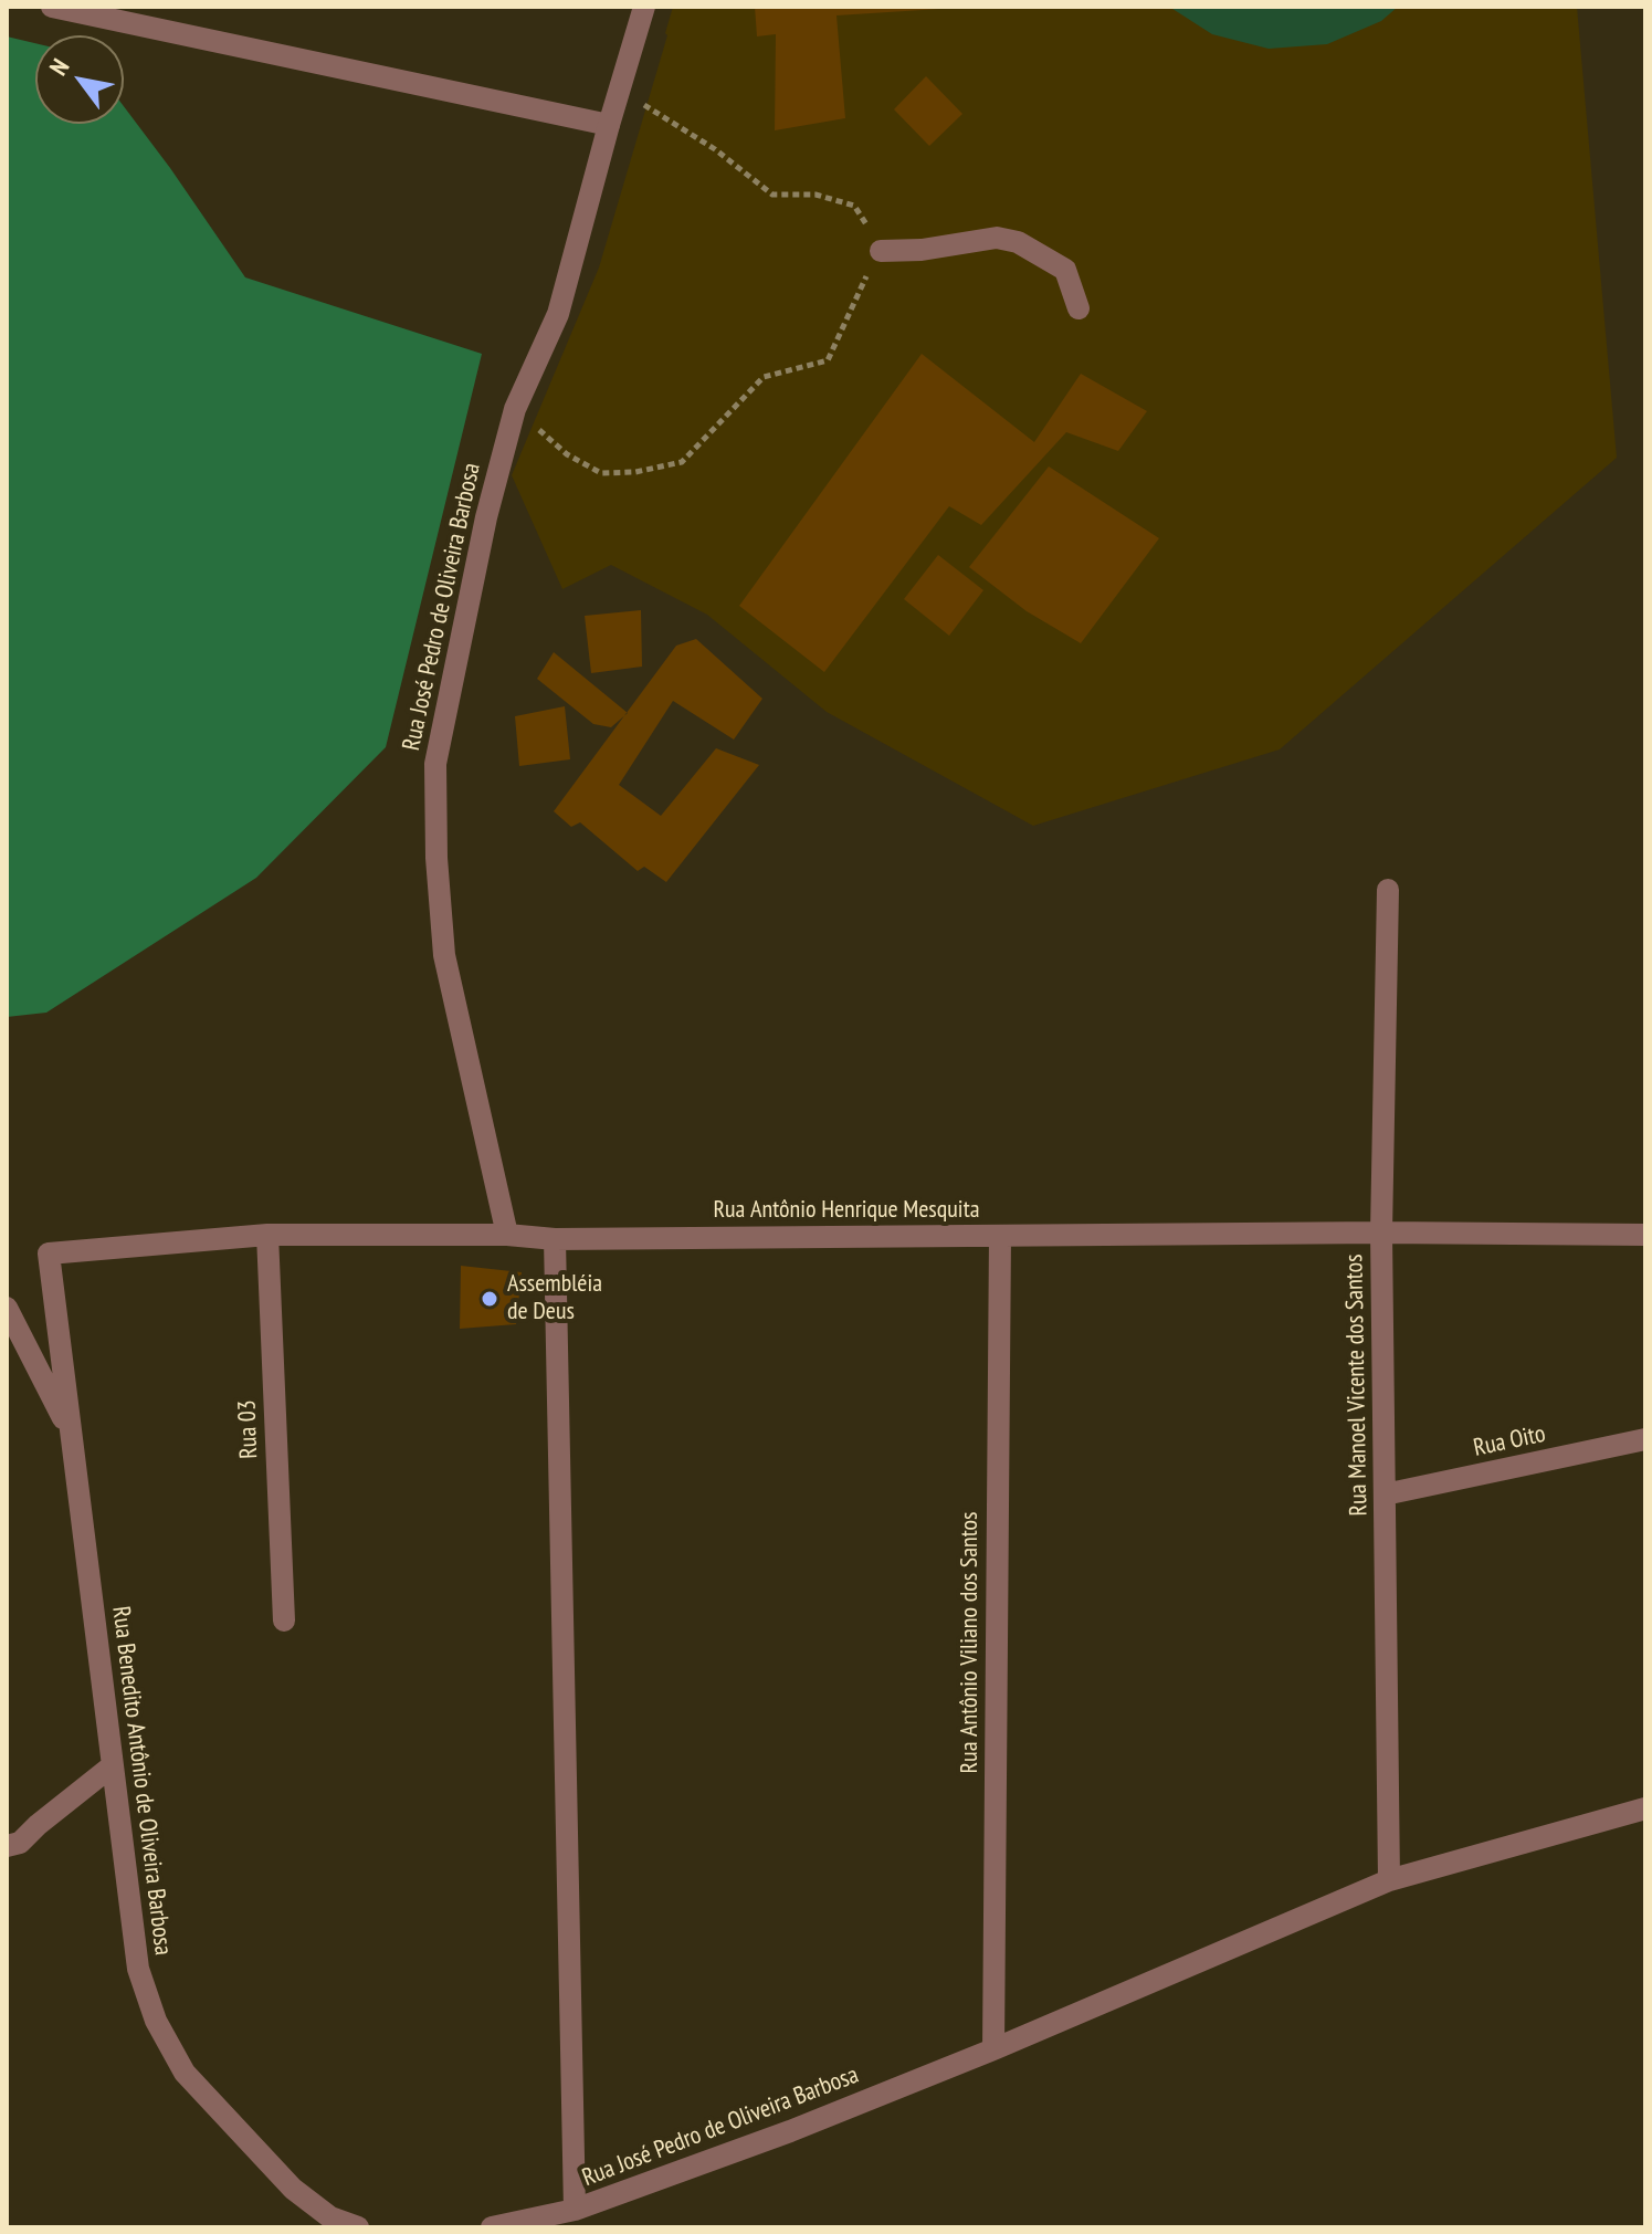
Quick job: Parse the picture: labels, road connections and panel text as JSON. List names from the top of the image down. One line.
{"streets":{"street":["Rua José Pedro de Oliveira Barbosa","Rua Antônio Henrique Mesquita","Rua Manoel Vicente dos Santos","Rua 03","Rua Oito","Rua Antônio Viliano dos Santos","Rua Benedito Antônio de Oliveira Barbosa"]},"crossings":[["Rua José Pedro de Oliveira Barbosa","Rua Antônio Henrique Mesquita"],["Rua José Pedro de Oliveira Barbosa","Rua Manoel Vicente dos Santos"],["Rua José Pedro de Oliveira Barbosa","Rua Antônio Viliano dos Santos"],["Rua Antônio Henrique Mesquita","Rua Manoel Vicente dos Santos"],["Rua Antônio Henrique Mesquita","Rua 03"],["Rua Antônio Henrique Mesquita","Rua Antônio Viliano dos Santos"],["Rua Antônio Henrique Mesquita","Rua Benedito Antônio de Oliveira Barbosa"],["Rua Manoel Vicente dos Santos","Rua Oito"]],"places":["Assembléia de Deus"],"north":"top left"}
